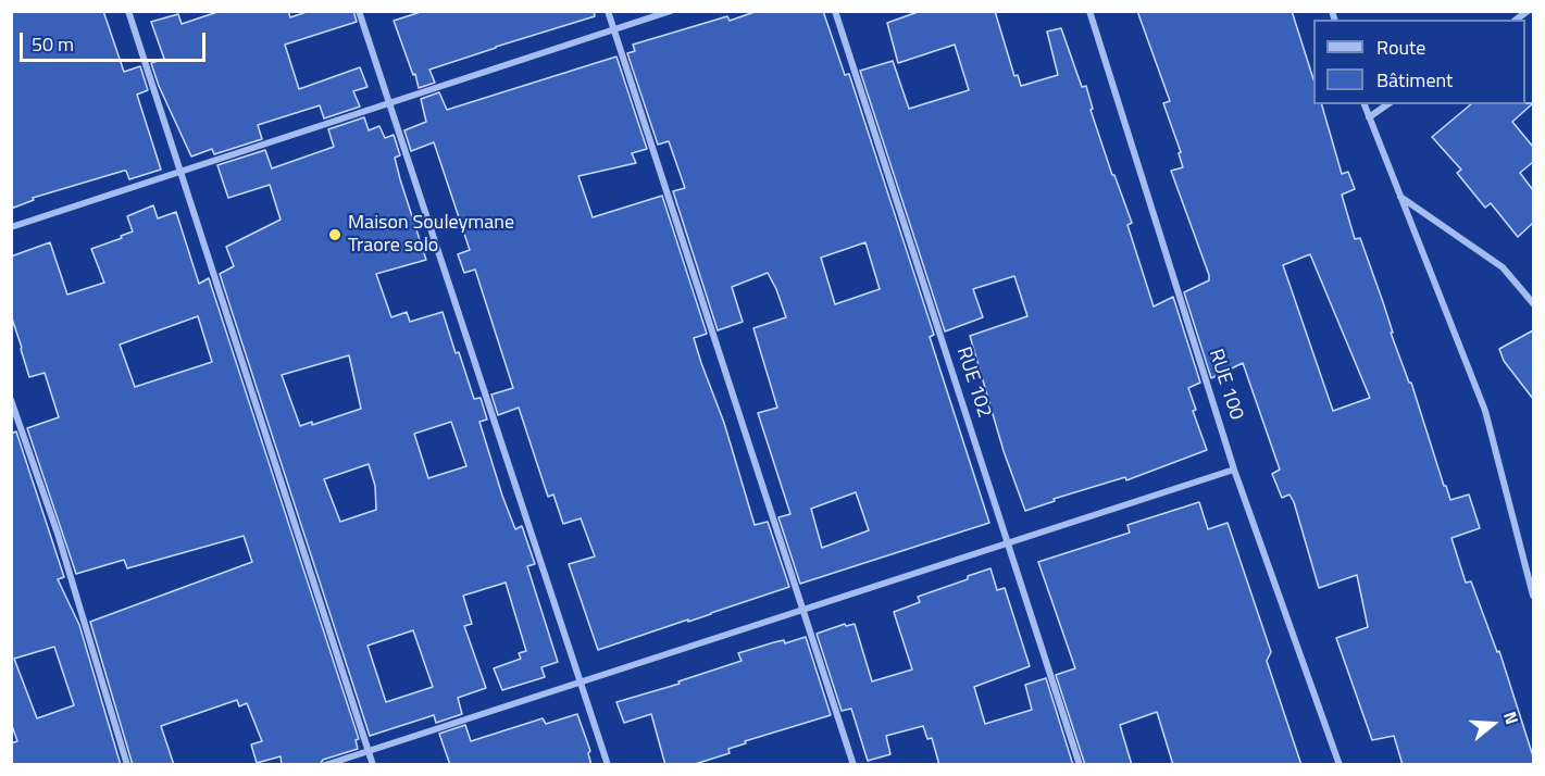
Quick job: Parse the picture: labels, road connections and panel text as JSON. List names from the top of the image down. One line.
{"streets":{"street":["RUE 102","RUE 100"]},"places":["Maison Souleymane Traore solo"],"legend":["Route","Bâtiment"],"scale_bar":"50 m","north":"right"}
